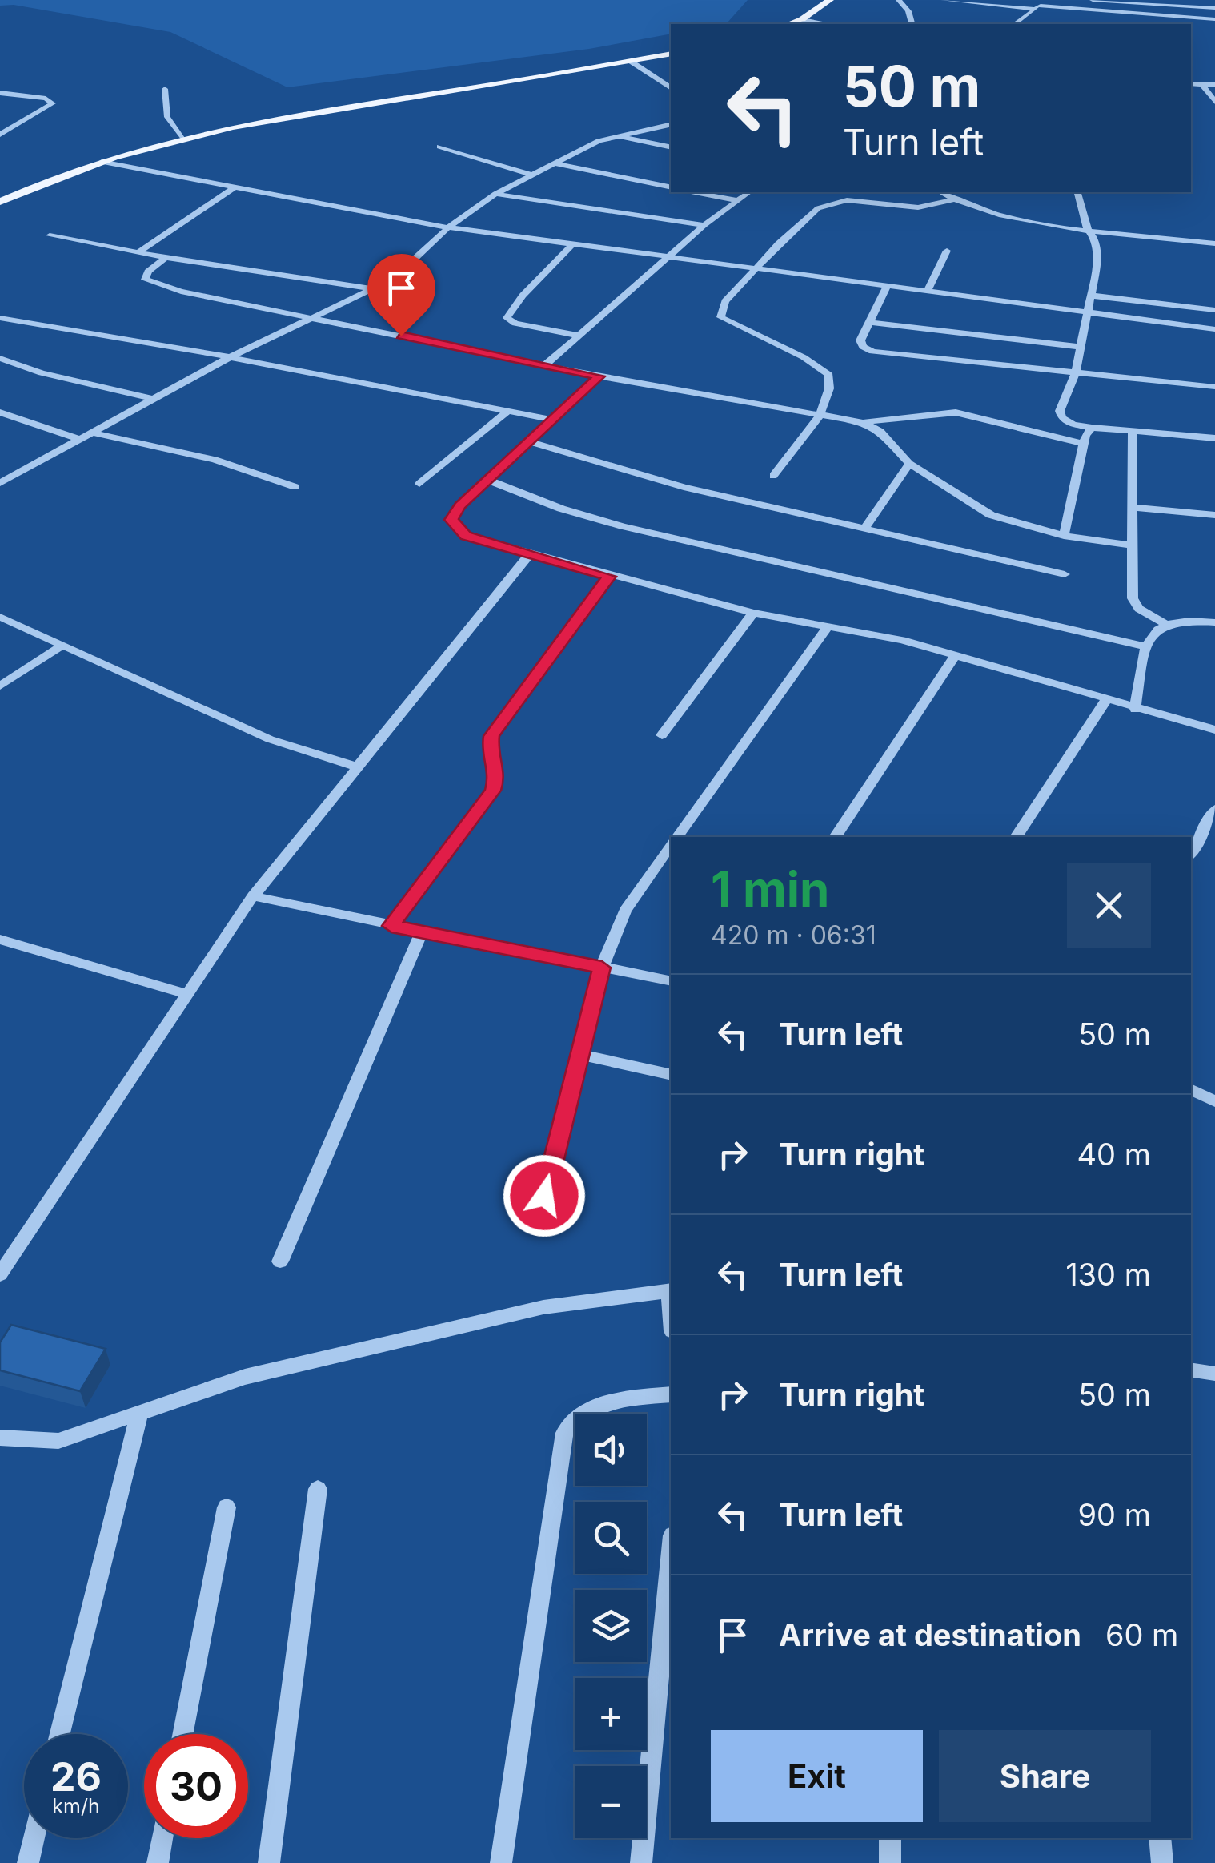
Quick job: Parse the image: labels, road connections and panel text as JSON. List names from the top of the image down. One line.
{"page":{"turn":["50 m","Turn left"],"heading":["1 min","420 m · 06:31"],"list":[{"name":"Turn left","value":"50 m"},{"name":"Turn right","value":"40 m"},{"name":"Turn left","value":"130 m"},{"name":"Turn right","value":"50 m"},{"name":"Turn left","value":"90 m"},{"name":"Arrive at destination","value":"60 m"}],"map_buttons":["+","−"],"buttons":["Exit","Share"],"speed":"26 km/h","limit":"30"}}
